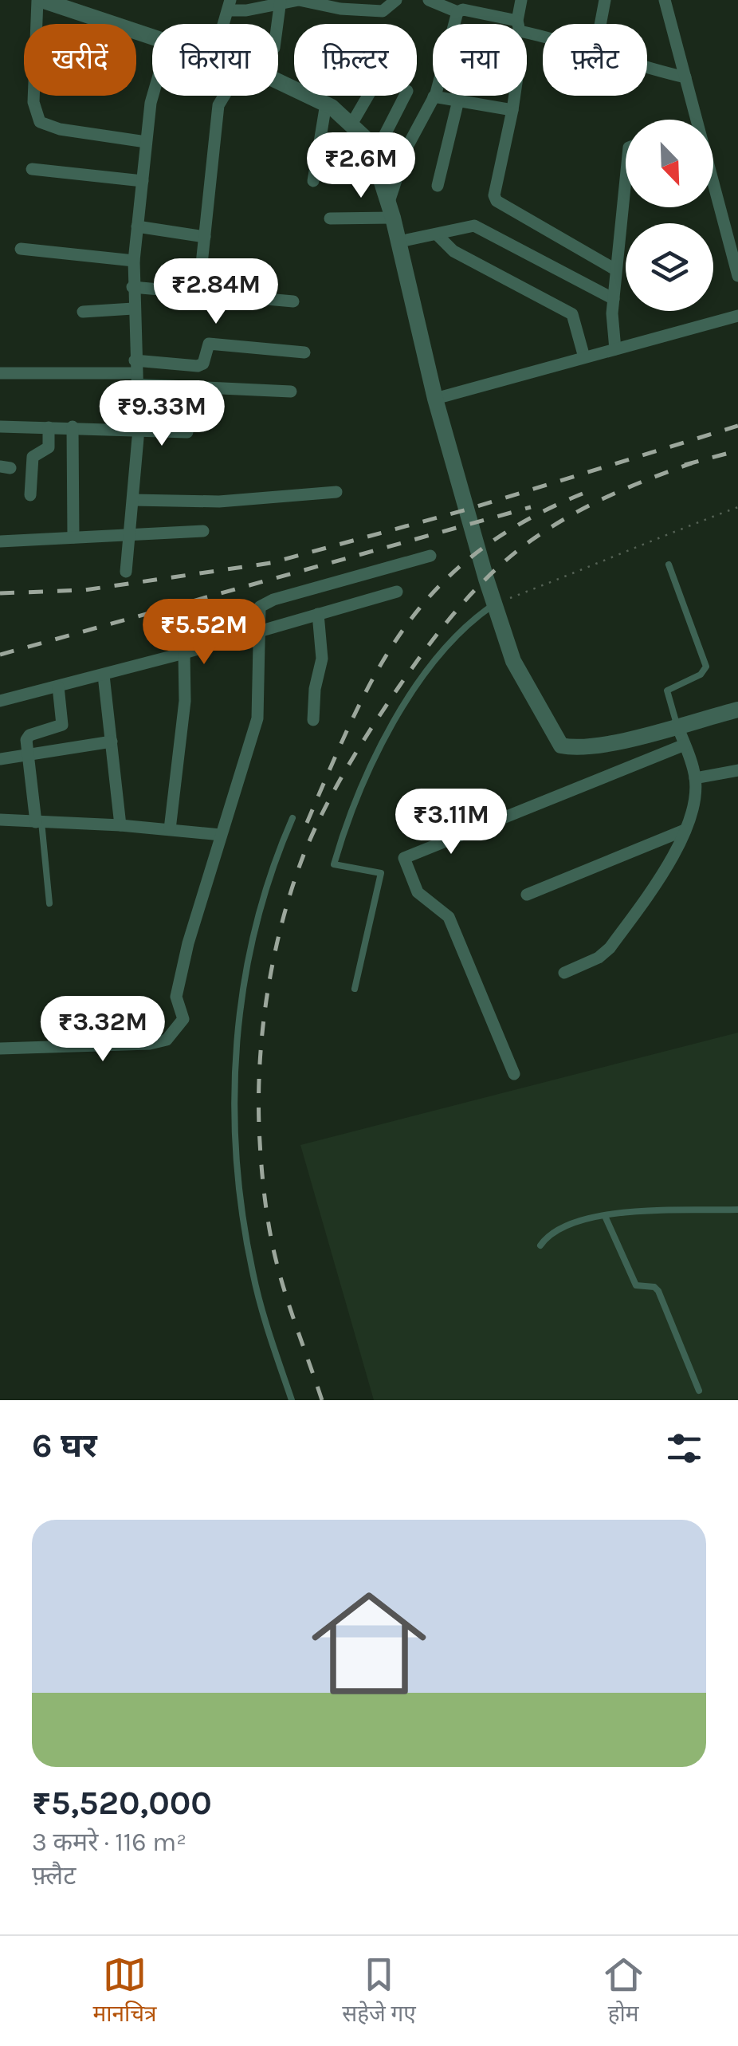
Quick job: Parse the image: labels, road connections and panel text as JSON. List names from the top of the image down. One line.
{"north":"bottom right","page":{"chip":["खरीदें","किराया","फ़िल्टर","नया","फ़्लैट"],"price":["₹2.6M","₹2.84M","₹9.33M","₹5.52M","₹3.11M","₹3.32M"],"heading":"6 घर","list":[{"name":"₹5,520,000","note":"3 कमरे · 116 m² · फ़्लैट"}],"tabs":["मानचित्र","सहेजे गए","होम"]}}
